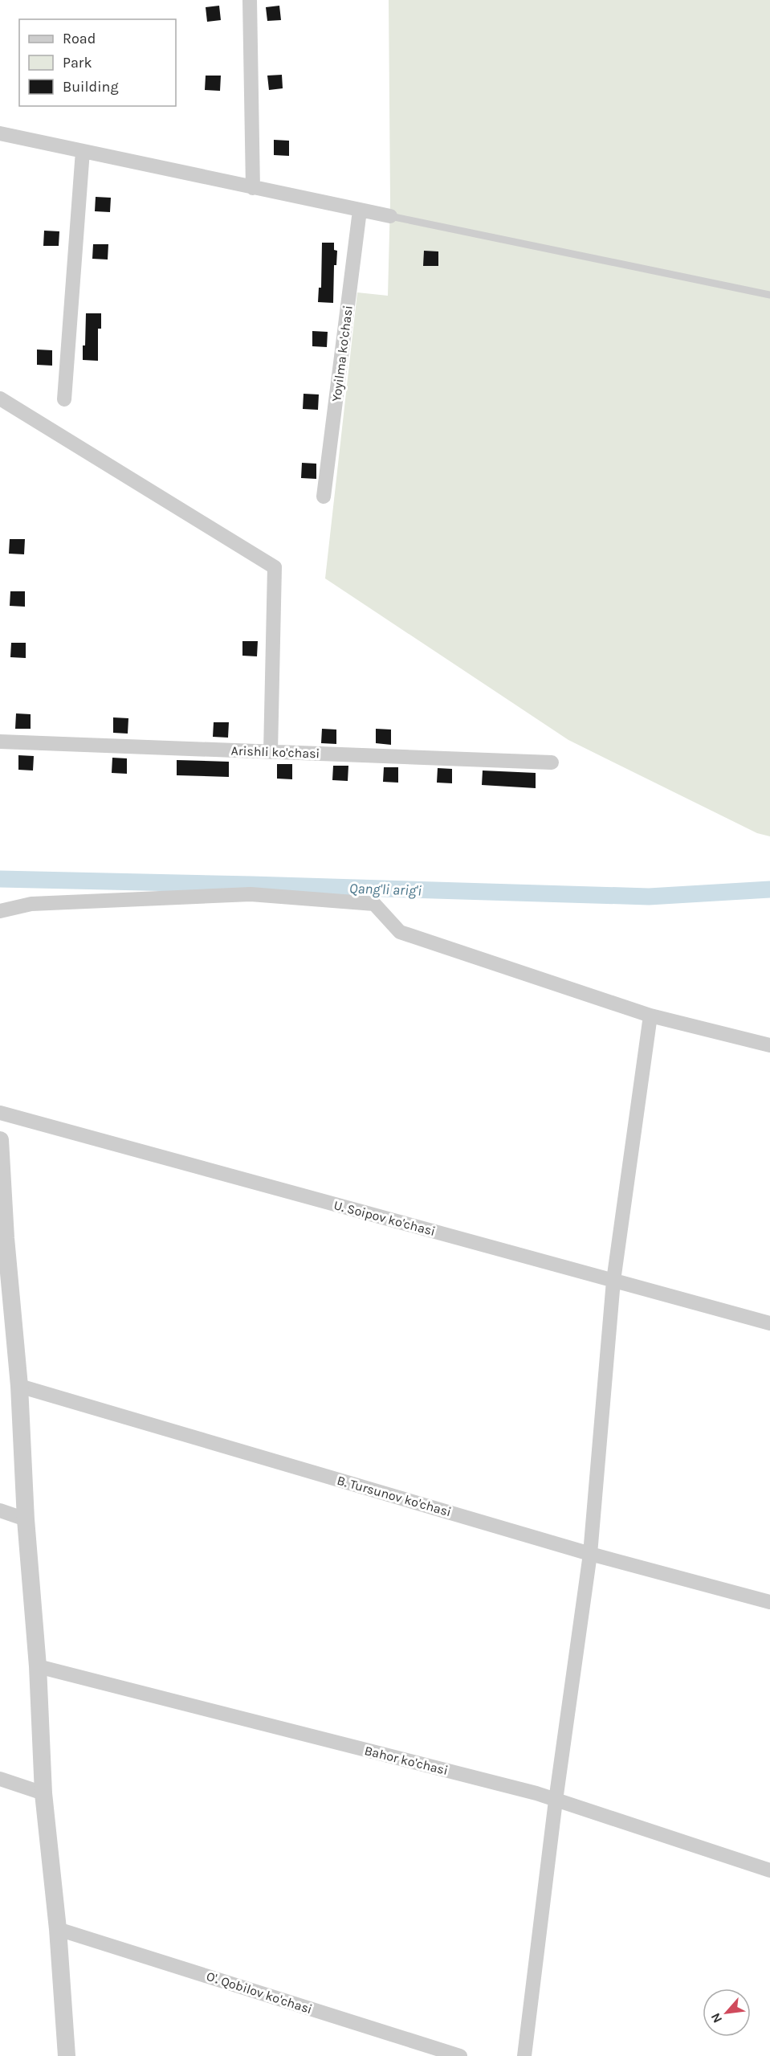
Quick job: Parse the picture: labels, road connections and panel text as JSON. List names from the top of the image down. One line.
{"streets":{"street":["Yoyilma ko'chasi","Arishli ko'chasi","U. Soipov ko'chasi","B. Tursunov ko'chasi","Bahor ko'chasi","O'. Qobilov ko'chasi"]},"water":["Qang'li arig'i"],"legend":["Road","Park","Building"],"north":"bottom left"}
